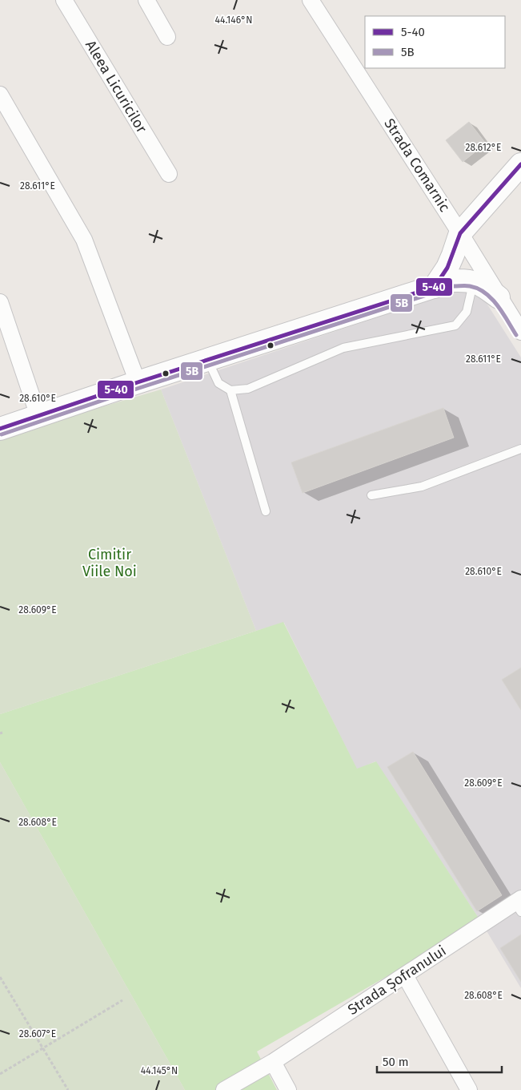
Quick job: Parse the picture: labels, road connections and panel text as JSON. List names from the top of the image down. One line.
{"streets":{"street":["Aleea Licuricilor","Strada Comarnic","Strada Șofranului"]},"parks":["Cimitir Viile Noi"],"lines":["transit line 5-40","transit line 5B"],"legend":["5-40","5B"],"scale_bar":"50 m","coordinates":["44.146°N","28.612°E","28.611°E","28.610°E","28.609°E","28.608°E","28.607°E","44.145°N"]}
